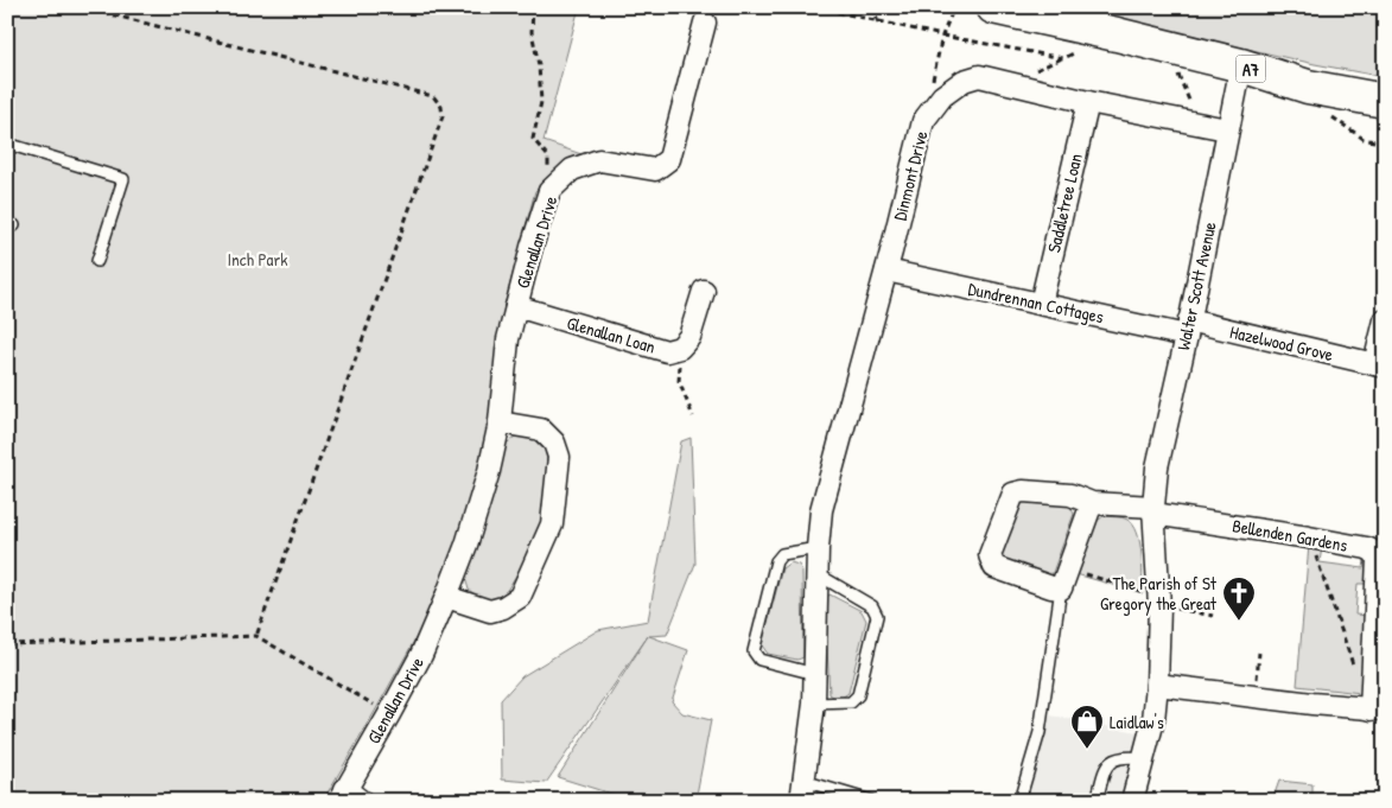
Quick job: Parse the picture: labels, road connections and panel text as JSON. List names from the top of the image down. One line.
{"streets":{"main road":["A7"],"street":["Dinmont Drive","Saddletree Loan","Glenallan Drive","Walter Scott Avenue","Dundrennan Cottages","Glenallan Loan","Hazelwood Grove","Bellenden Gardens"]},"crossings":[["A7","Walter Scott Avenue"],["Dinmont Drive","Saddletree Loan"],["Dinmont Drive","Walter Scott Avenue"],["Dinmont Drive","Dundrennan Cottages"],["Saddletree Loan","Dundrennan Cottages"],["Glenallan Drive","Glenallan Loan"],["Walter Scott Avenue","Dundrennan Cottages"],["Walter Scott Avenue","Hazelwood Grove"],["Walter Scott Avenue","Bellenden Gardens"],["Dundrennan Cottages","Hazelwood Grove"]],"parks":["Inch Park"],"places":{"church":["The Parish of St Gregory the Great"],"shop":["Laidlaw's"]}}
